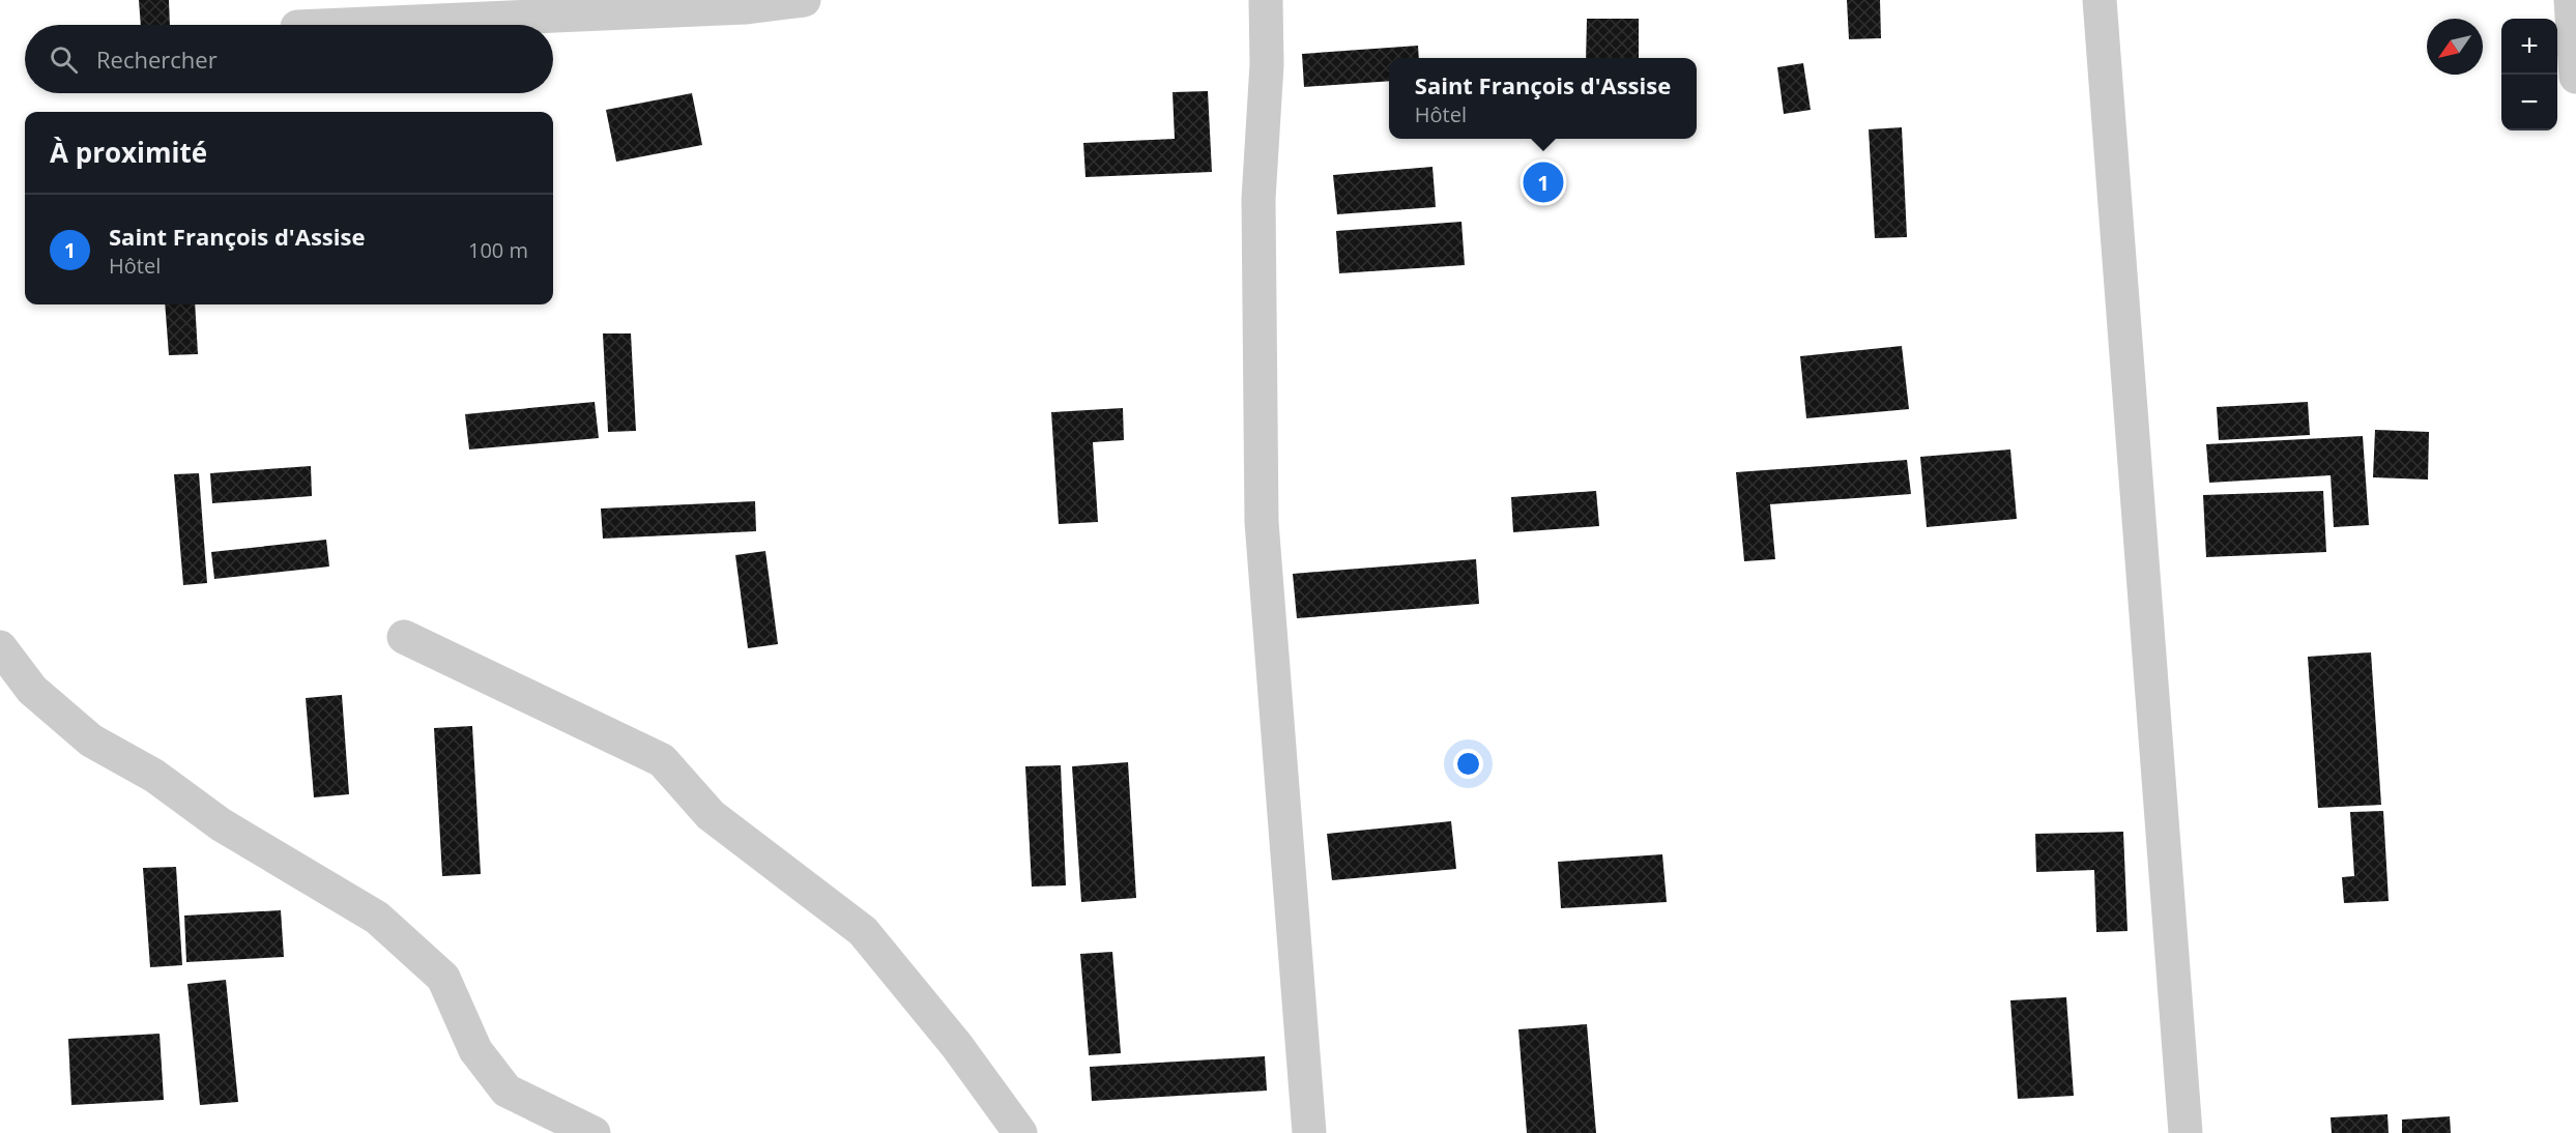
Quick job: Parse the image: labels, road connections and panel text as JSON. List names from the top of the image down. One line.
{"north":"bottom left","page":{"map_buttons":["+","−"],"search":"Rechercher","popup":["Saint François d'Assise","Hôtel"],"heading":"À proximité","pins":"1","list":[{"mark":"1","name":"Saint François d'Assise","note":"Hôtel","value":"100 m"}]}}
